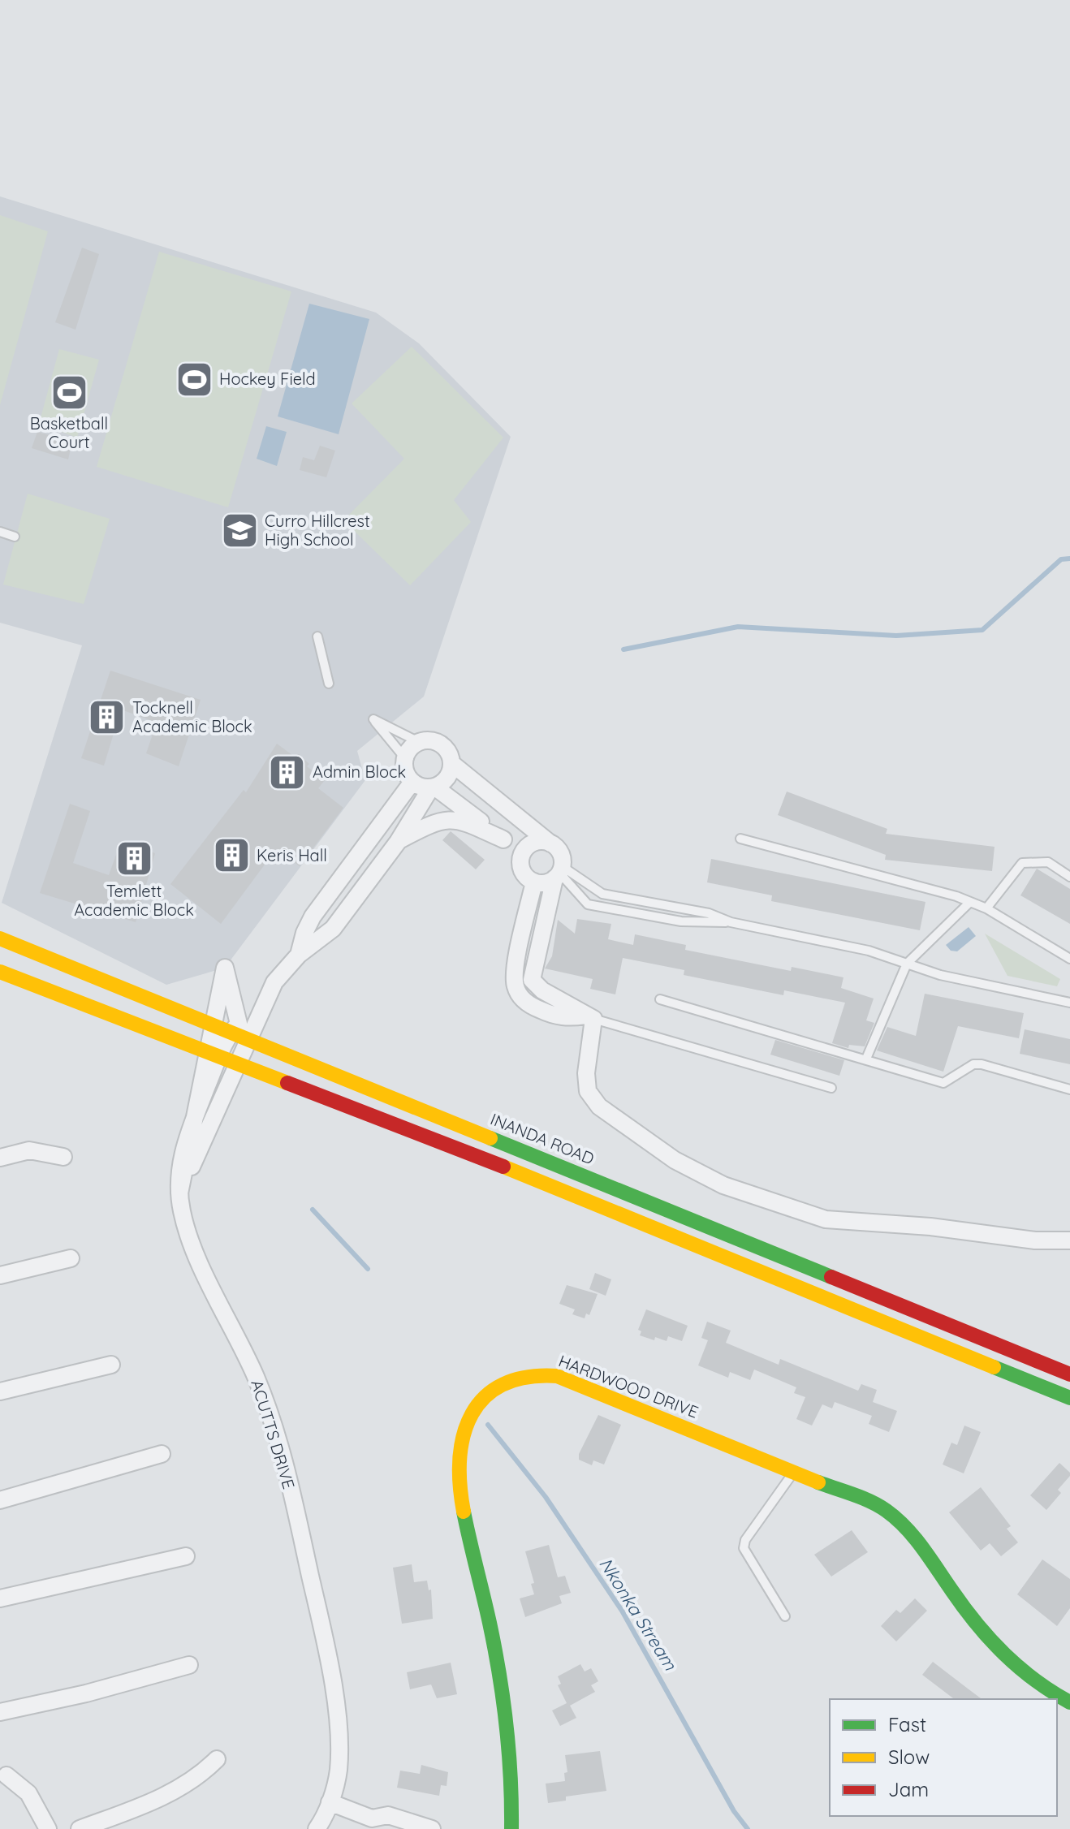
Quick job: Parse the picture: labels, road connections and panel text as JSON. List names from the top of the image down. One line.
{"streets":{"main road":["INANDA ROAD","HARDWOOD DRIVE"],"street":["ACUTTS DRIVE"]},"crossings":[["INANDA ROAD","ACUTTS DRIVE"]],"water":["Nkonka Stream"],"places":{"sports":["Hockey Field","Basketball Court"],"school or university":["Curro Hillcrest High School"],"building":["Tocknell Academic Block","Admin Block","Keris Hall","Temlett Academic Block"]},"legend":["Fast","Slow","Jam"]}
